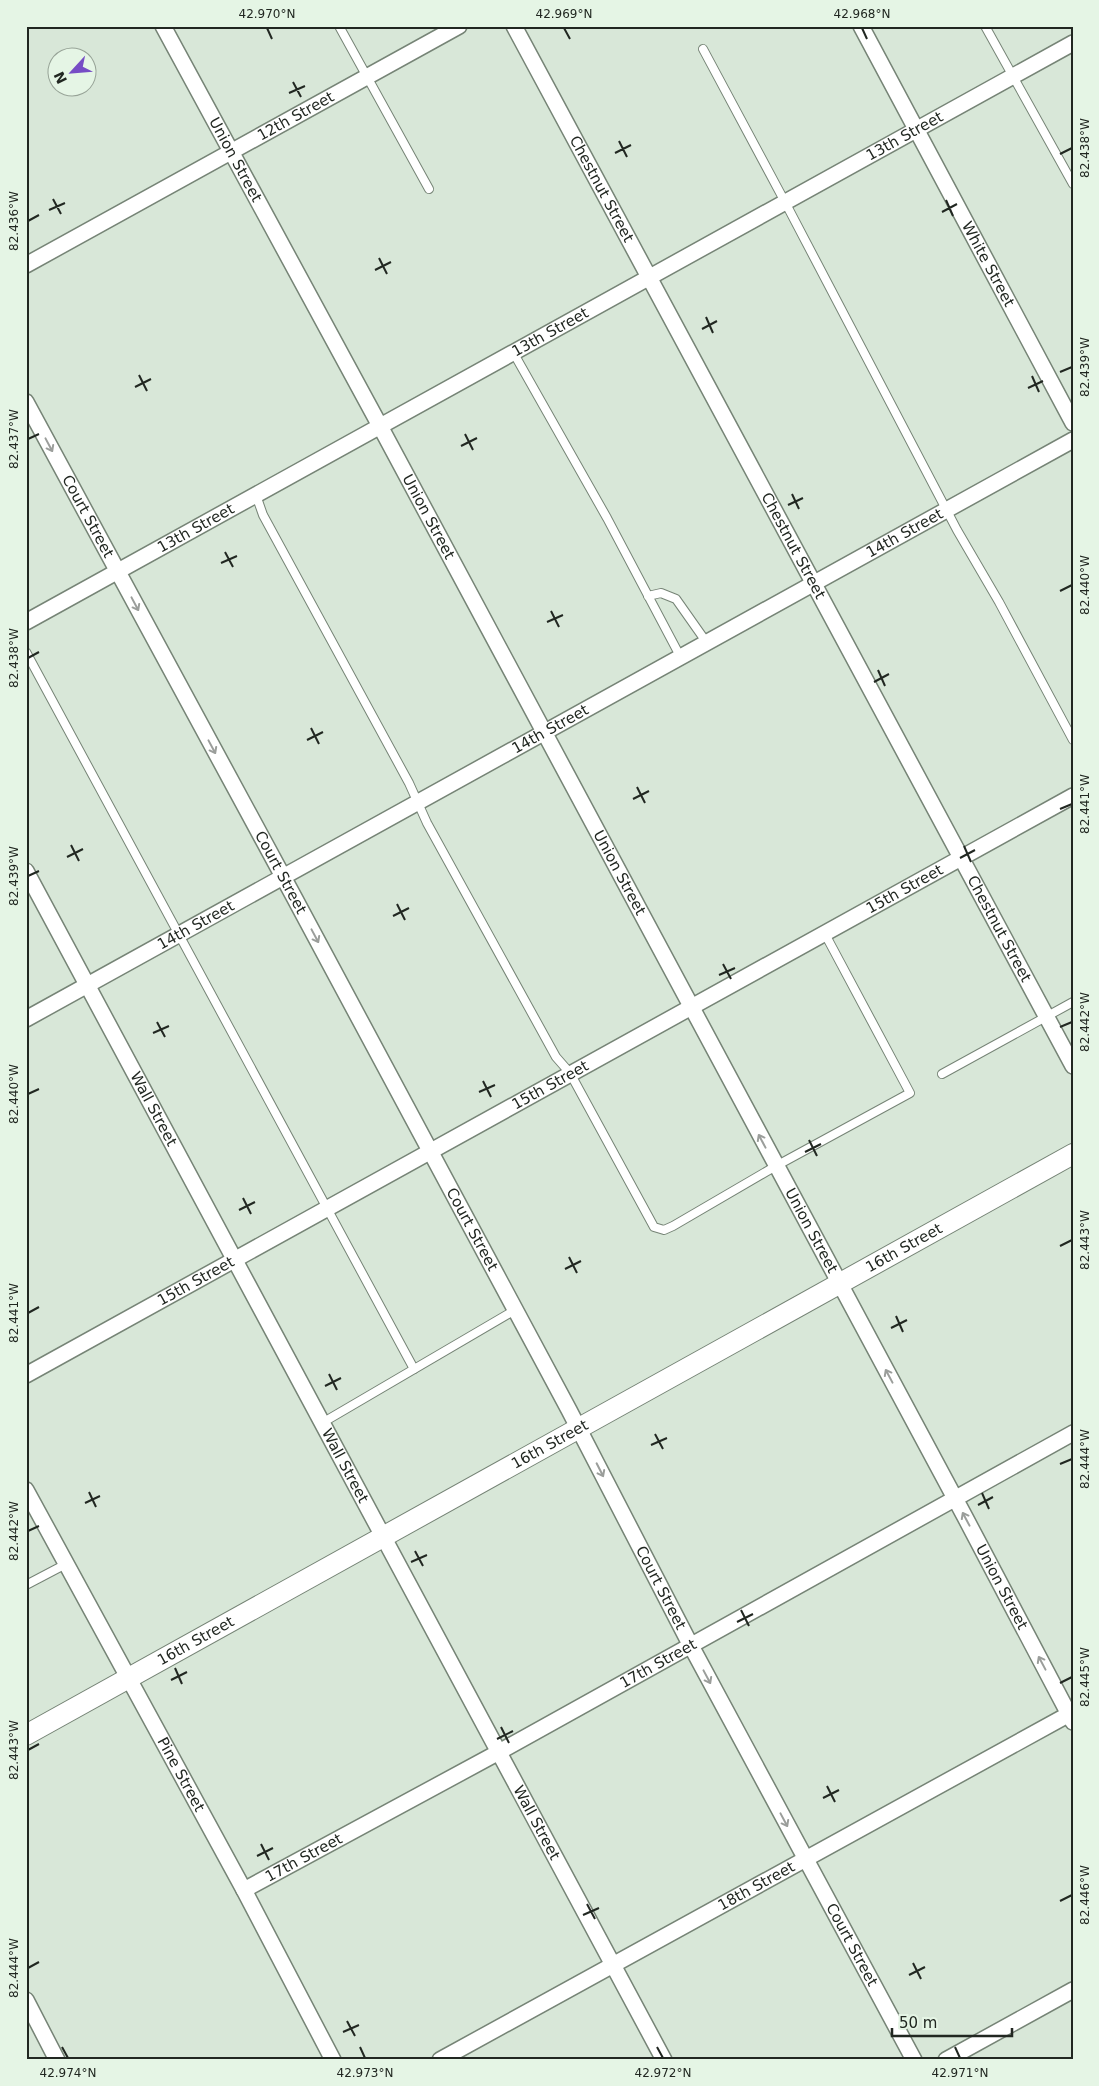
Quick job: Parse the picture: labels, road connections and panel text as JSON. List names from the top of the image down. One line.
{"streets":{"street":["12th Street","13th Street","Union Street","Chestnut Street","White Street","Court Street","14th Street","15th Street","Wall Street","16th Street","17th Street","Pine Street","18th Street"]},"crossings":[["12th Street","Union Street"],["13th Street","Union Street"],["13th Street","Chestnut Street"],["13th Street","White Street"],["13th Street","Court Street"],["Union Street","14th Street"],["Union Street","15th Street"],["Union Street","16th Street"],["Union Street","17th Street"],["Union Street","18th Street"],["Chestnut Street","14th Street"],["Chestnut Street","15th Street"],["Court Street","14th Street"],["Court Street","15th Street"],["Court Street","16th Street"],["Court Street","17th Street"],["Court Street","18th Street"],["14th Street","Wall Street"],["15th Street","Wall Street"],["Wall Street","16th Street"],["Wall Street","17th Street"],["Wall Street","18th Street"],["16th Street","Pine Street"],["17th Street","Pine Street"]],"one_way":["Court Street"],"scale_bar":"50 m","north":"bottom left","coordinates":["42.970°N","42.969°N","42.968°N","82.438°W","82.436°W","82.439°W","82.437°W","82.440°W","82.441°W","82.442°W","82.443°W","82.444°W","82.445°W","82.446°W","42.974°N","42.973°N","42.972°N","42.971°N"]}
